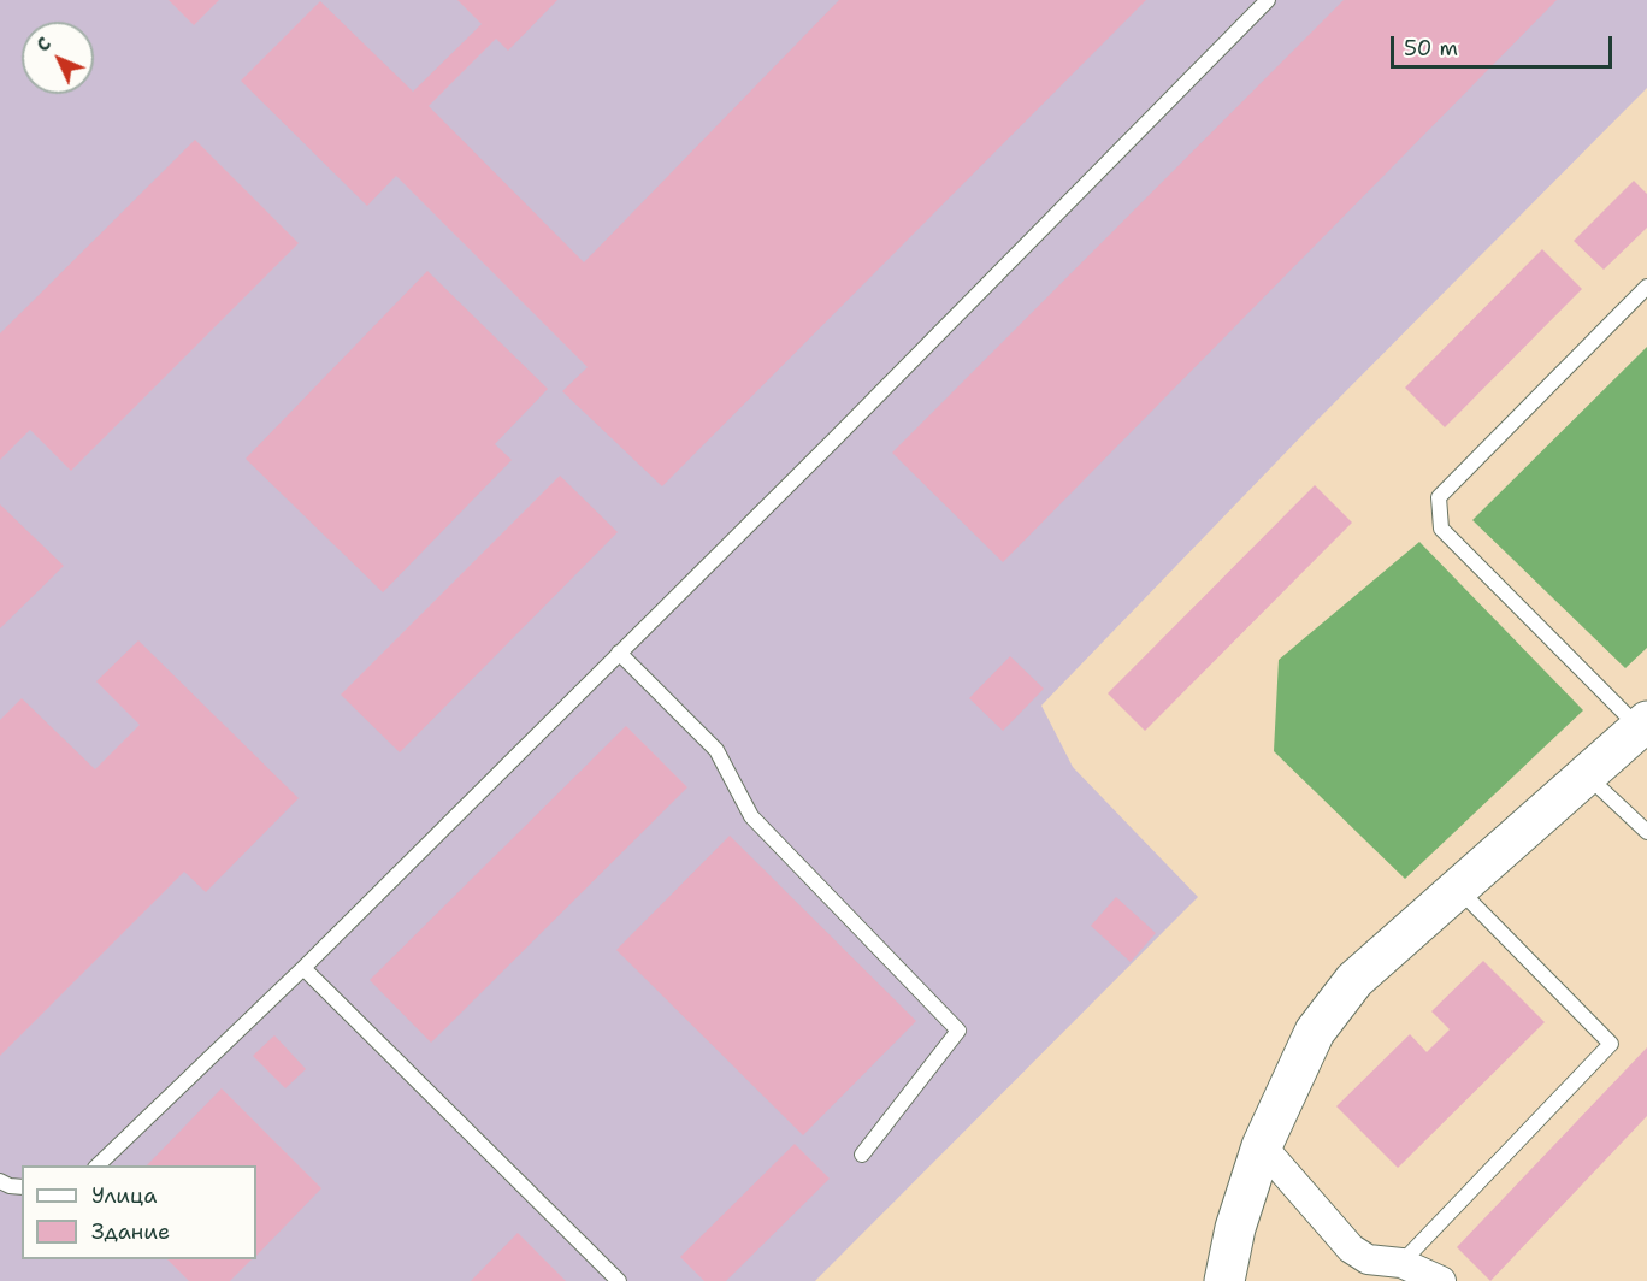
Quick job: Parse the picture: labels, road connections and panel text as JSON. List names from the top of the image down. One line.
{"legend":["Улица","Здание"],"scale_bar":"50 m","north":"top left"}
